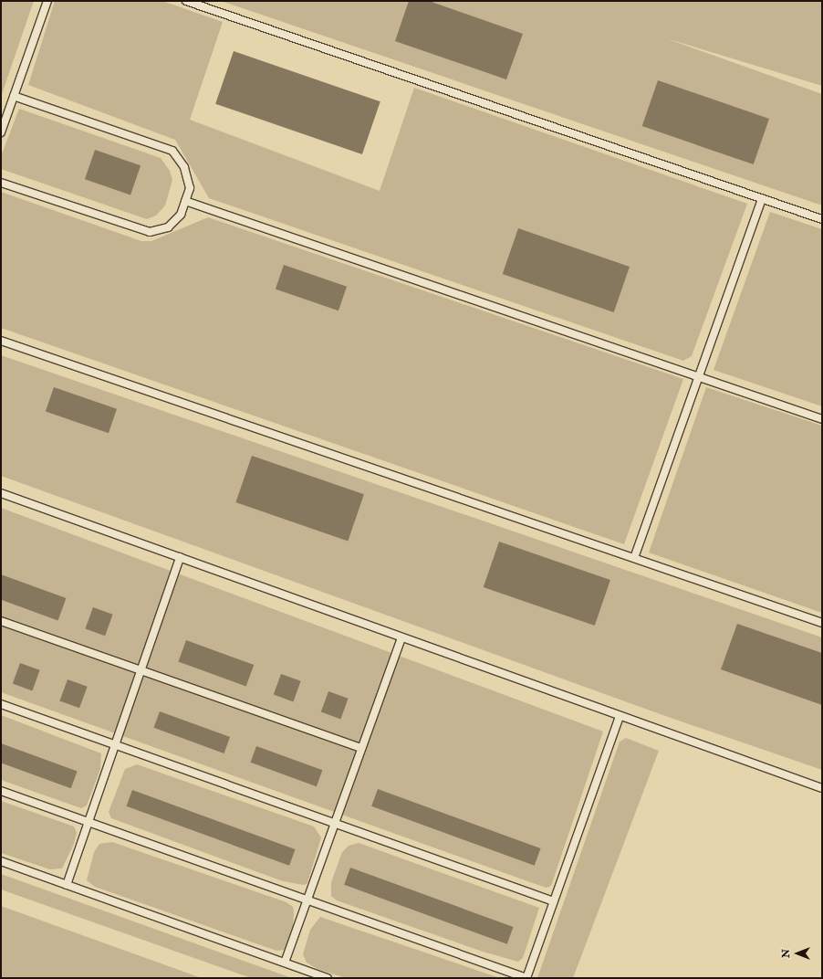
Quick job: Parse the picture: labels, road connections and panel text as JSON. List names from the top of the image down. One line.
{"north":"left"}
